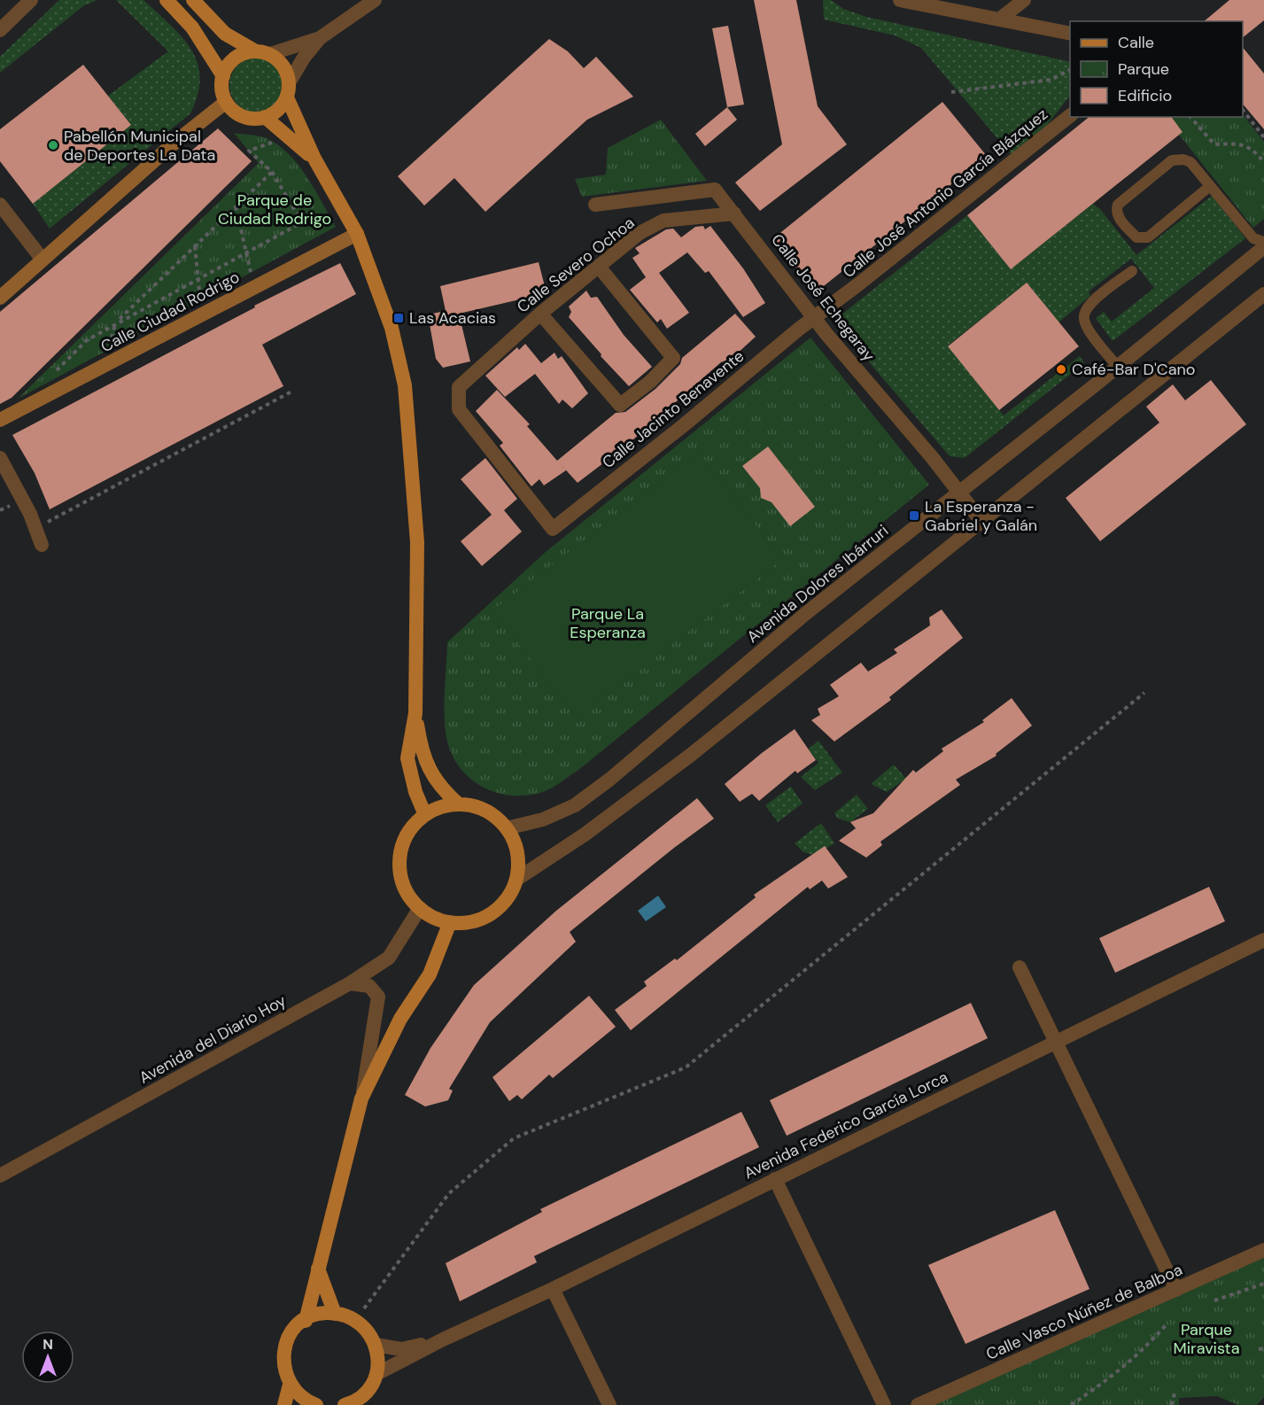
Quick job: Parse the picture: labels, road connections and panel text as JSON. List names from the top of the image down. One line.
{"streets":{"main road":["Calle Ciudad Rodrigo"],"street":["Calle José Antonio García Blázquez","Calle Severo Ochoa","Calle José Echegaray","Calle Jacinto Benavente","Avenida Dolores Ibárruri","Avenida del Diario Hoy","Avenida Federico García Lorca","Calle Vasco Núñez de Balboa"]},"crossings":[["Calle José Antonio García Blázquez","Calle José Echegaray"],["Calle José Antonio García Blázquez","Calle Jacinto Benavente"],["Calle Severo Ochoa","Calle José Echegaray"],["Calle Severo Ochoa","Calle Jacinto Benavente"],["Calle José Echegaray","Calle Jacinto Benavente"],["Calle José Echegaray","Avenida Dolores Ibárruri"],["Avenida Dolores Ibárruri","Avenida del Diario Hoy"]],"parks":["Parque de Ciudad Rodrigo","Parque La Esperanza","Parque Miravista"],"places":{"other":["Pabellón Municipal de Deportes La Data","Café-Bar D'Cano"],"transit":["Las Acacias","La Esperanza - Gabriel y Galán"]},"legend":["Calle","Parque","Edificio"],"north":"top"}
